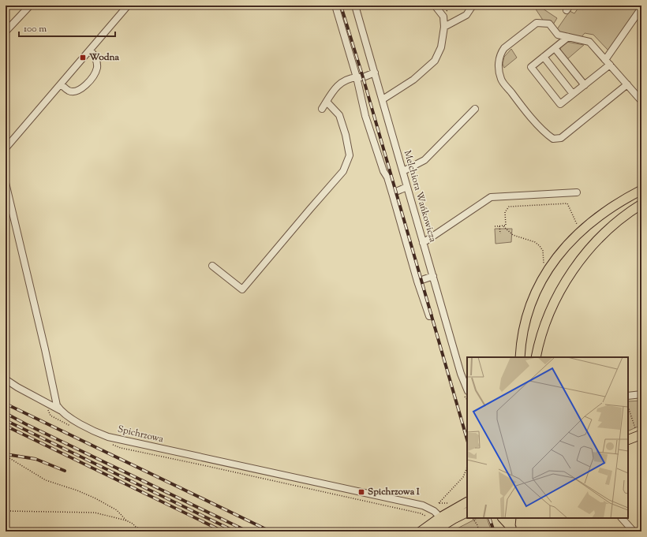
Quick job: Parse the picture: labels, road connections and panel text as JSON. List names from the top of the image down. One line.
{"streets":{"street":["Melchiora Wańkowicza","Spichrzowa"]},"places":{"transit":["Wodna","Spichrzowa I"]},"scale_bar":"100 m"}
